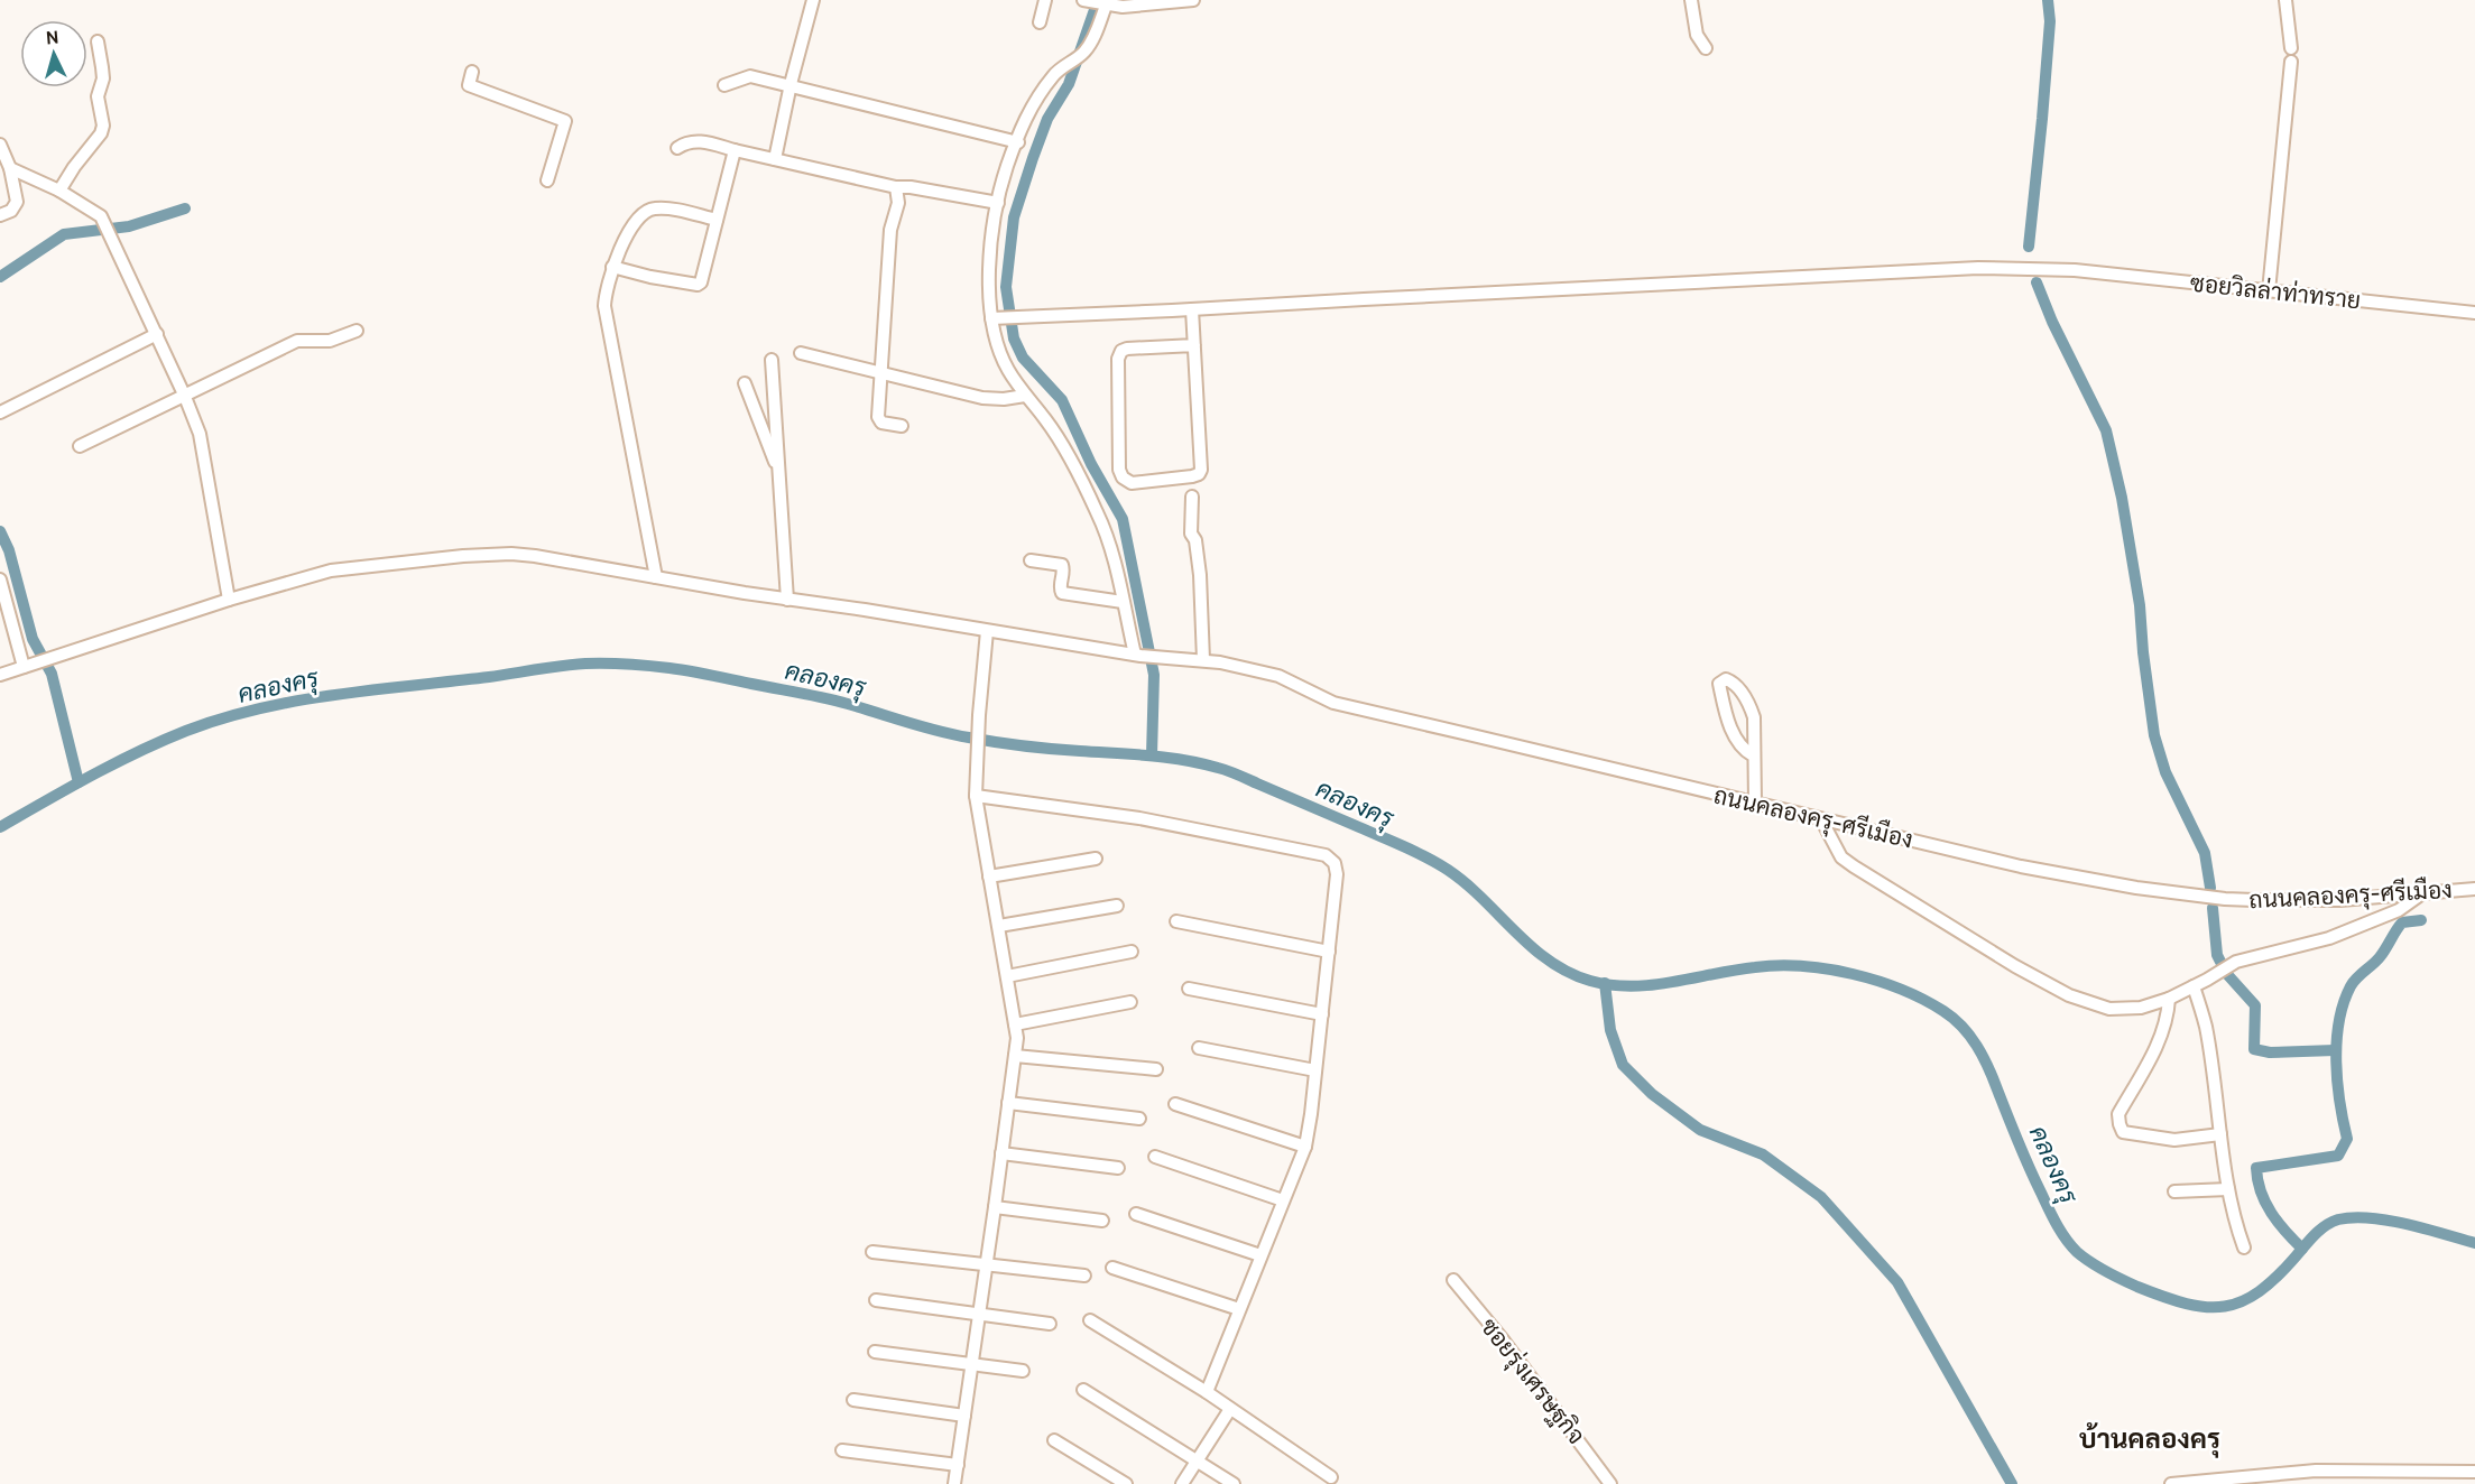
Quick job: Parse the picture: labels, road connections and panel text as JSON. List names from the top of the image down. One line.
{"streets":{"street":["ซอยวิลล่าท่าทราย","ถนนคลองครุ-ศรีเมือง","ซอยรุ่งเศรษฐกิจ"]},"districts":["บ้านคลองครุ"],"water":["คลองครุ"],"north":"top"}
